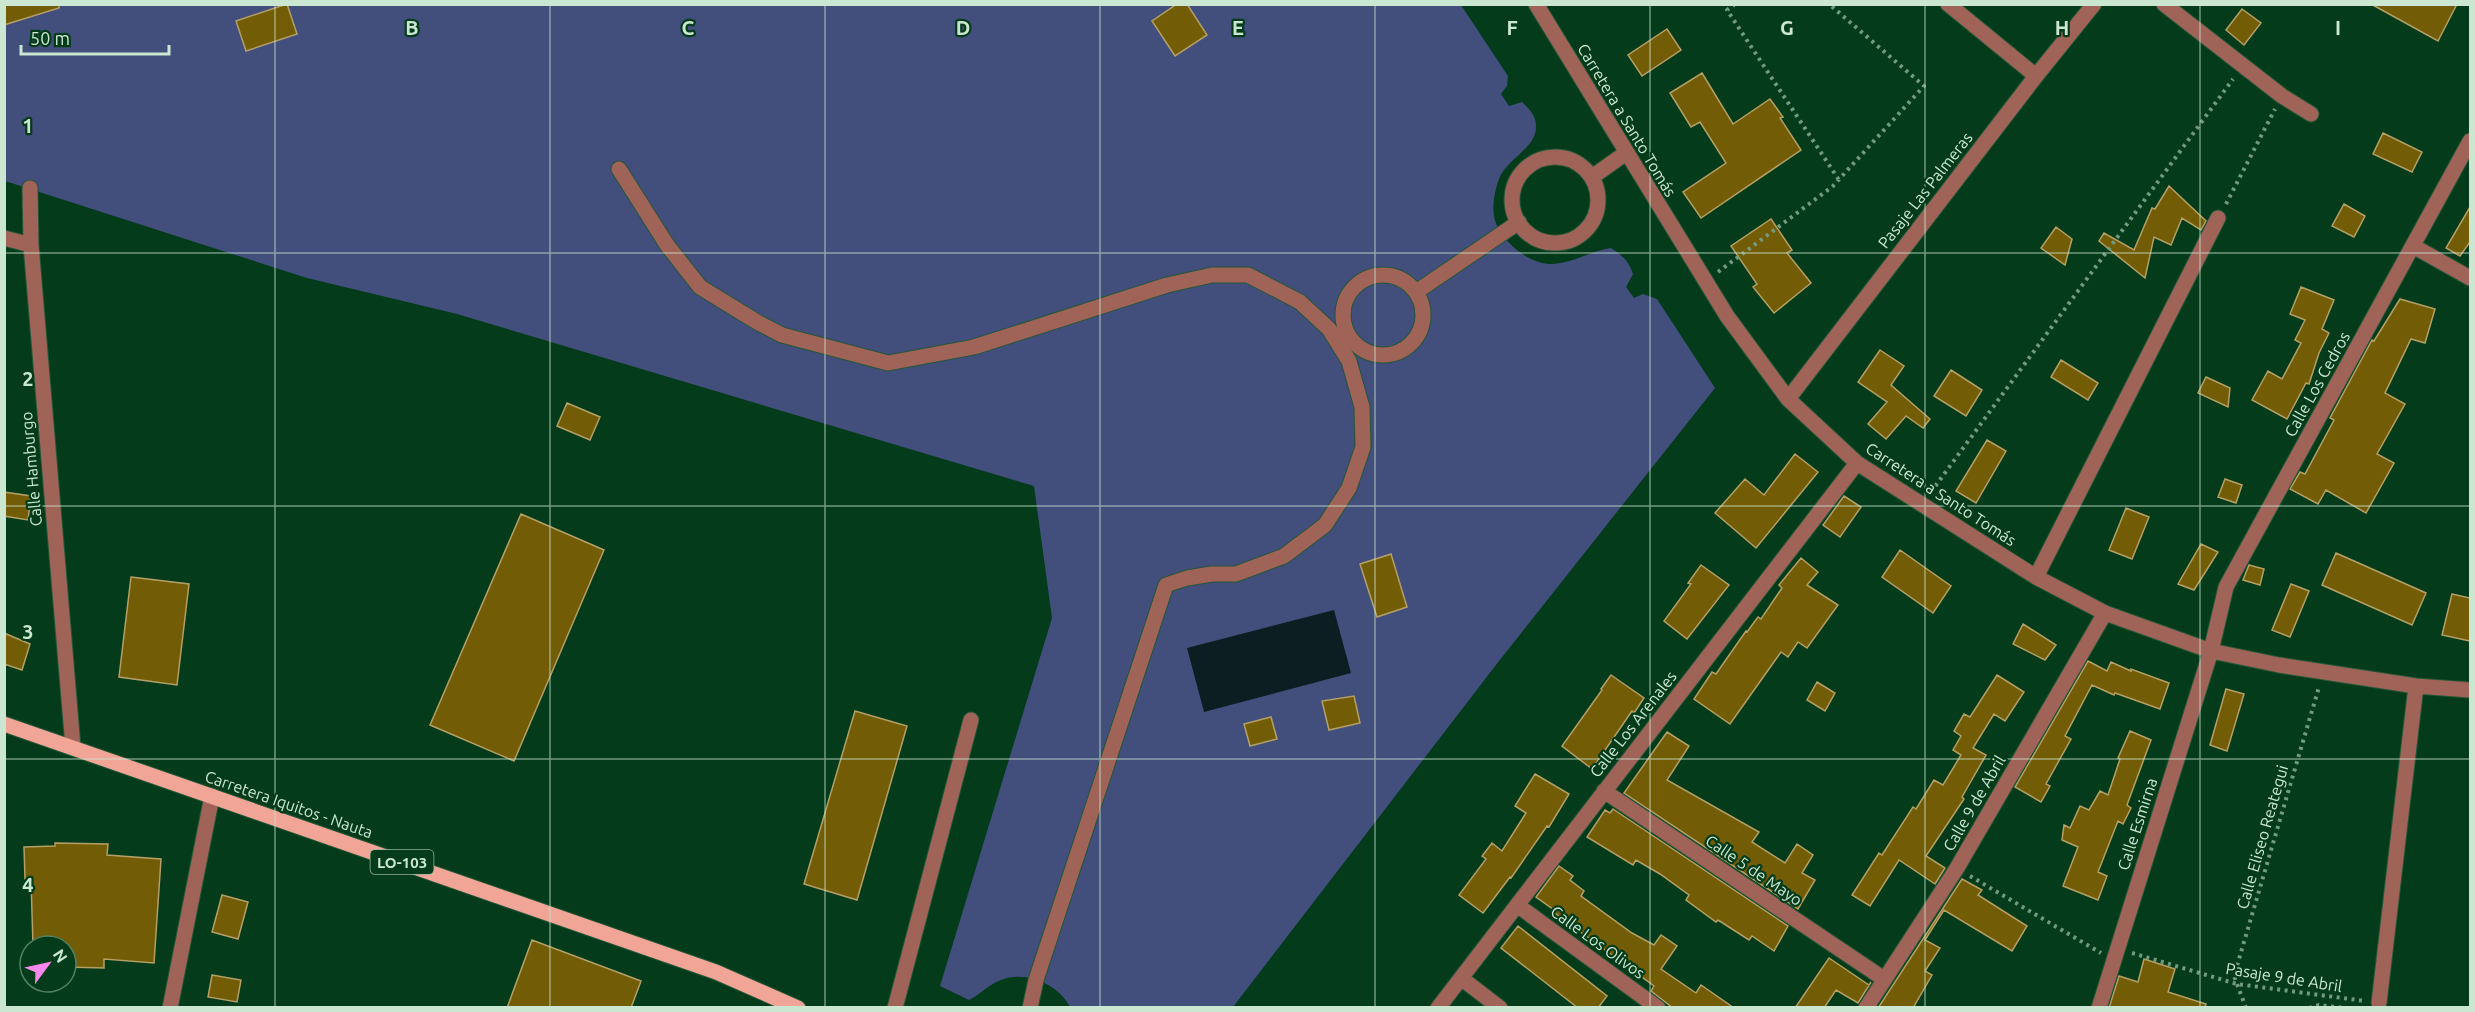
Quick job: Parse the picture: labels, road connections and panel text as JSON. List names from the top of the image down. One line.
{"streets":{"main road":["Carretera Iquitos - Nauta","LO-103"],"street":["Carretera a Santo Tomás","Pasaje Las Palmeras","Calle Los Cedros","Calle Hamburgo","Calle Los Arenales","Calle 9 de Abril","Calle Esmirna","Calle 5 de Mayo","Calle Los Olivos"],"path":["Calle Eliseo Reategui","Pasaje 9 de Abril"]},"crossings":[["Carretera a Santo Tomás","Pasaje Las Palmeras"],["Carretera a Santo Tomás","Calle Los Cedros"],["Carretera a Santo Tomás","Calle Los Arenales"],["Carretera a Santo Tomás","Calle 9 de Abril"],["Carretera a Santo Tomás","Calle Esmirna"],["Carretera a Santo Tomás","Calle Eliseo Reategui"],["Calle Los Cedros","Calle Esmirna"],["Calle Hamburgo","Carretera Iquitos - Nauta"],["Calle Los Arenales","Calle 5 de Mayo"],["Calle Los Arenales","Calle Los Olivos"],["Calle 9 de Abril","Calle 5 de Mayo"],["Calle 9 de Abril","Pasaje 9 de Abril"],["Calle Esmirna","Pasaje 9 de Abril"],["Calle Eliseo Reategui","Pasaje 9 de Abril"]],"scale_bar":"50 m","north":"top right","grid":{"columns":["B","C","D","E","F","G","H","I"],"rows":["1","2","3","4"]}}
